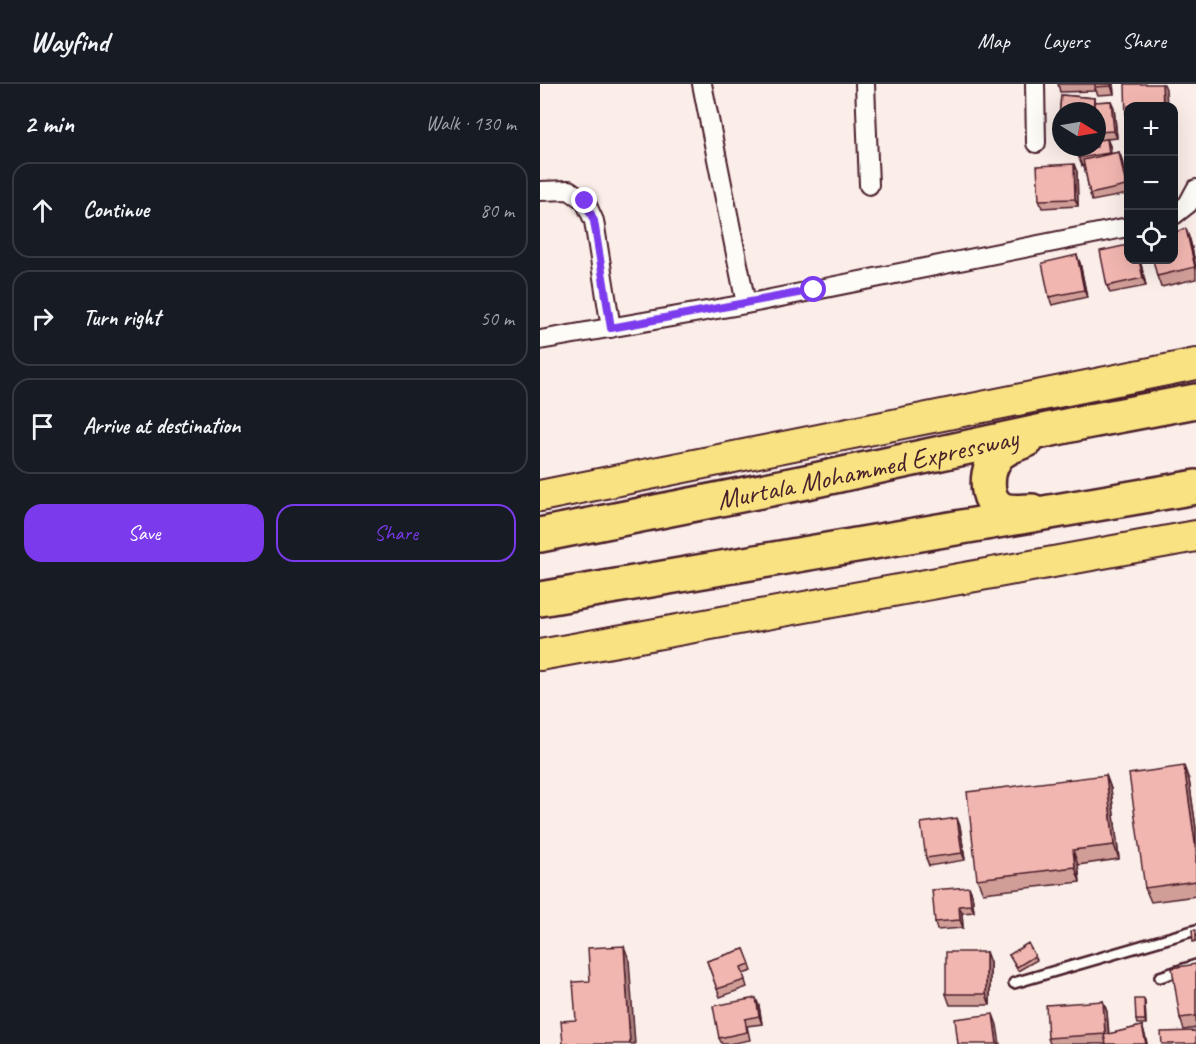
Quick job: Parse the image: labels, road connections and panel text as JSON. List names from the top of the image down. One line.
{"streets":{"highway":["Murtala Mohammed Expressway"]},"north":"right","page":{"header":"Wayfind","nav":["Map","Layers","Share"],"heading":["2 min","Walk · 130 m"],"map_buttons":["+","−"],"list":[["Continue","80 m"],["Turn right","50 m"],"Arrive at destination"],"buttons":["Save","Share"]}}
